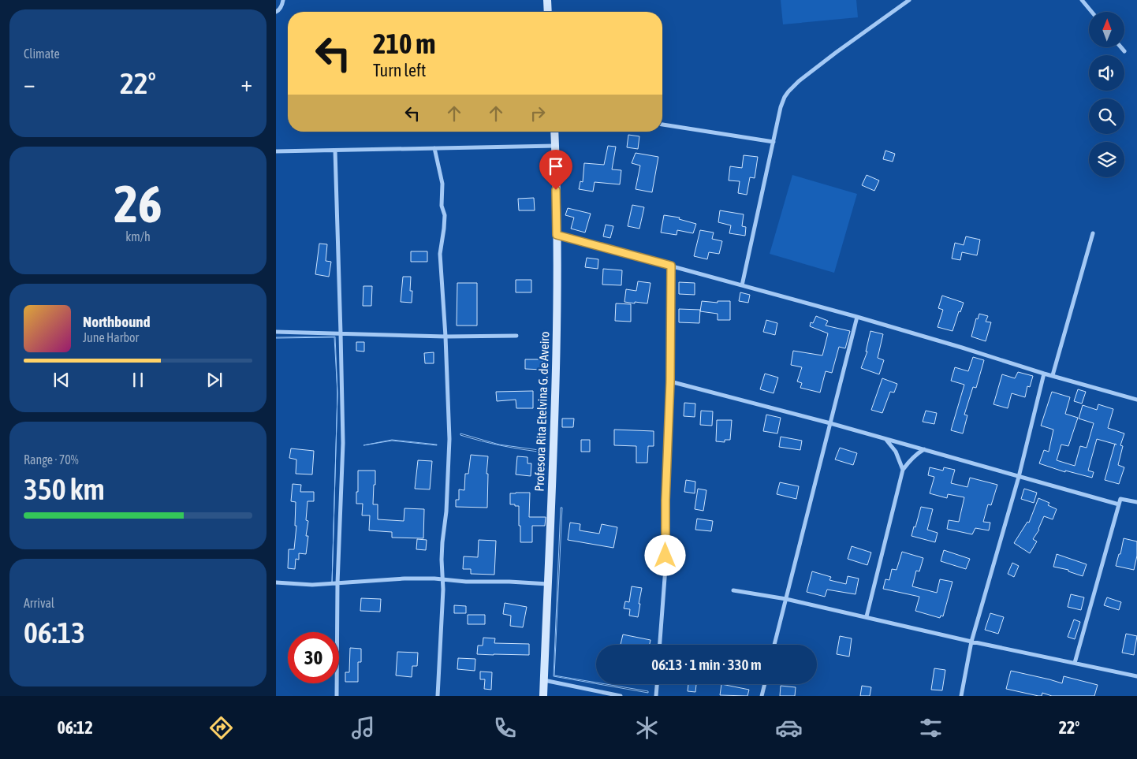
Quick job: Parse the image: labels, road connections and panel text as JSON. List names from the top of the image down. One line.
{"streets":{"street":["Profesora Rita Etelvina G. de Aveiro"]},"north":"top","page":{"tile":["Climate",["26","km/h"],["Range · 70%","350 km"],["Arrival","06:13"]],"turn":["210 m","Turn left"],"heat":["−","22°","+"],"song":["Northbound","June Harbor"],"limit":"30","trip":"06:13 · 1 min · 330 m","tabs":["06:12","22°"]}}
